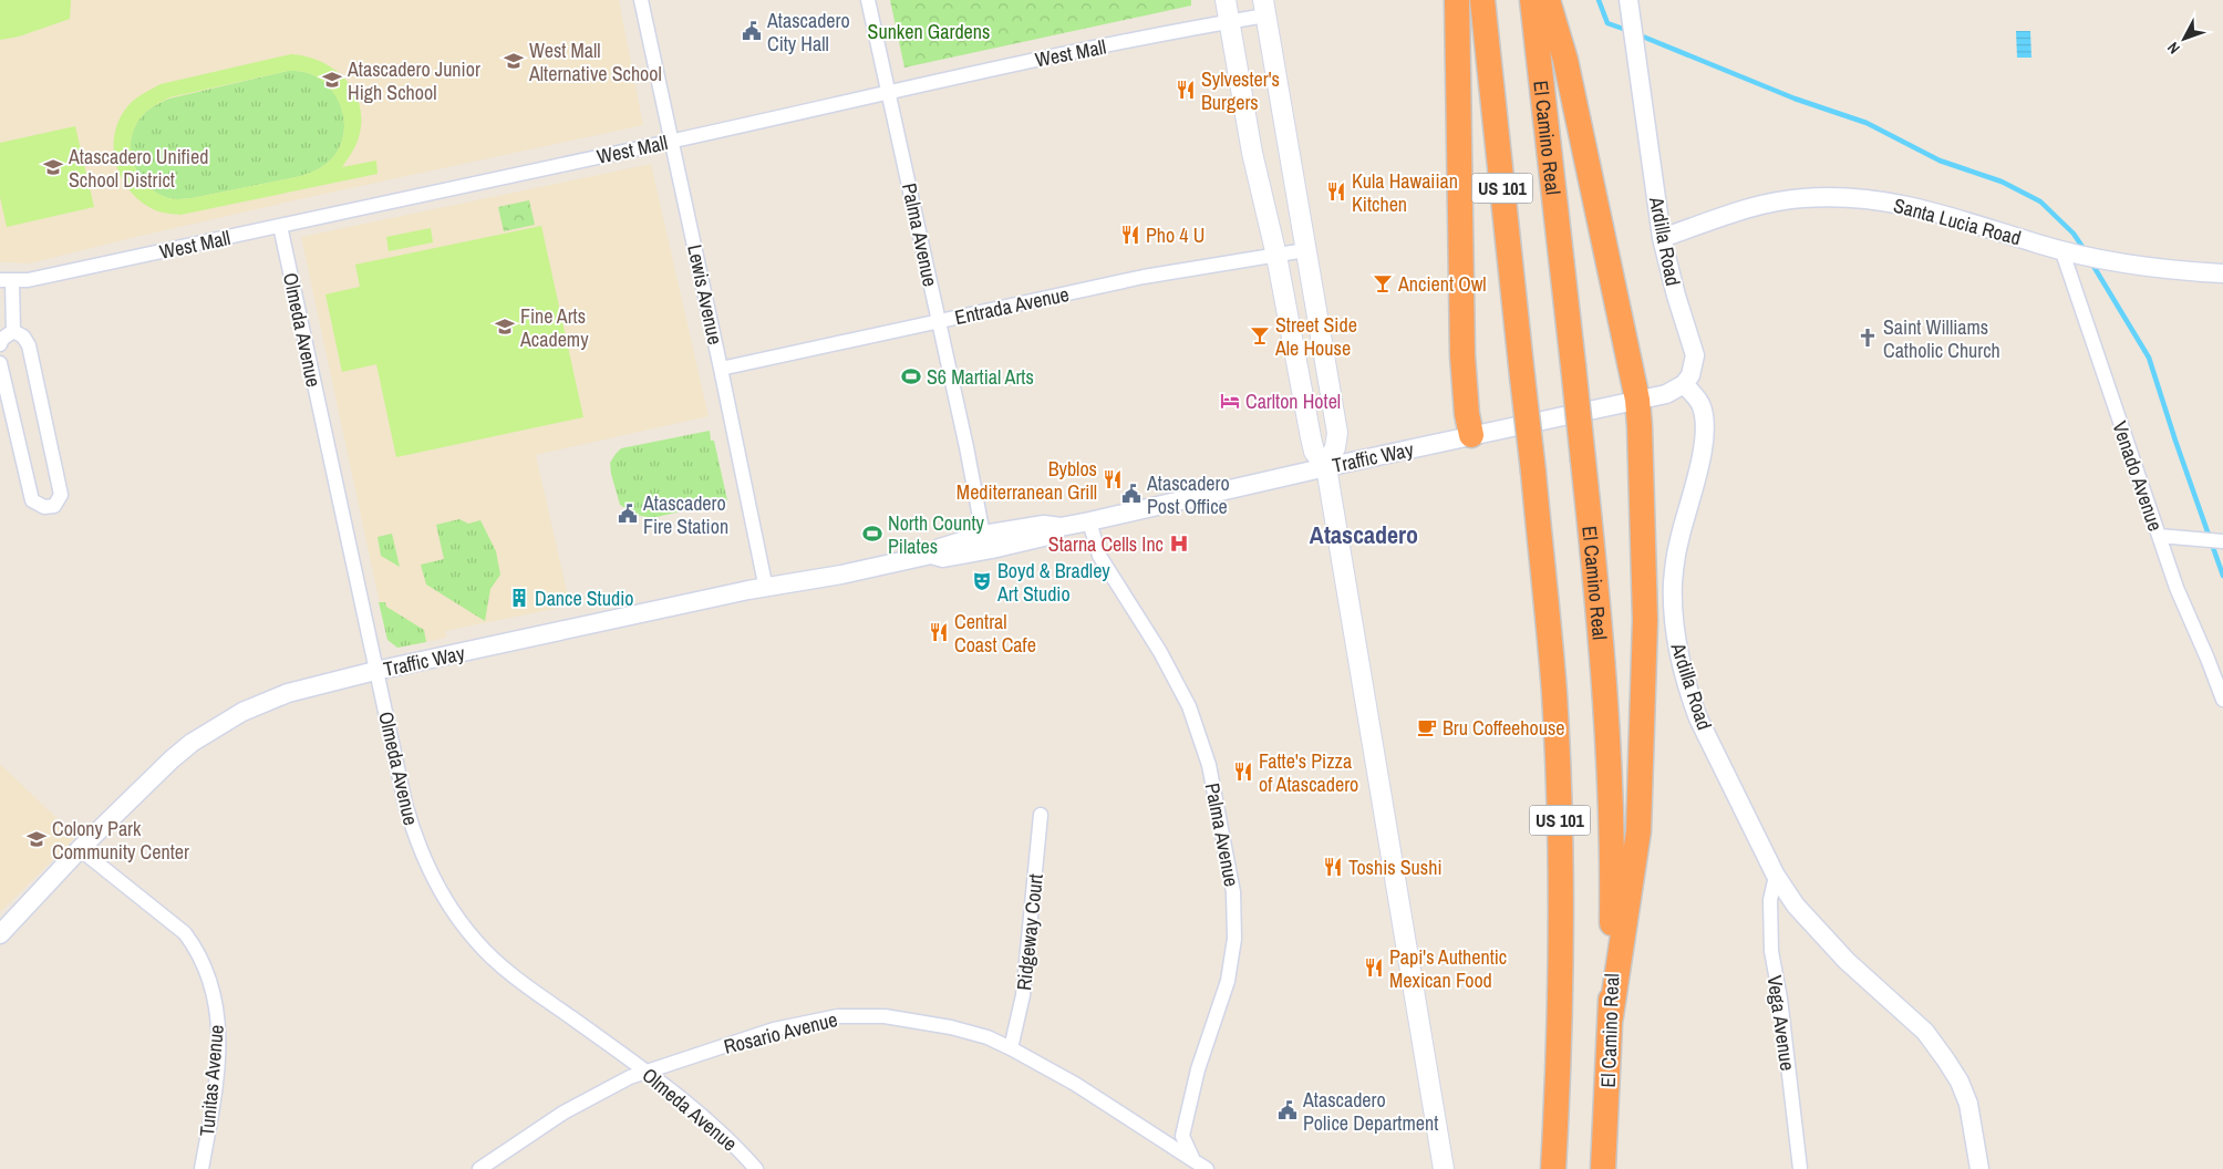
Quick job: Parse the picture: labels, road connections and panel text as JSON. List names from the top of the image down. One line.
{"streets":{"highway":["El Camino Real","US 101"],"street":["West Mall","Santa Lucia Road","Palma Avenue","Ardilla Road","Lewis Avenue","Entrada Avenue","Olmeda Avenue","Traffic Way","Venado Avenue","Ridgeway Court","Vega Avenue","Rosario Avenue","Tunitas Avenue"]},"crossings":[["West Mall","Palma Avenue"],["West Mall","Lewis Avenue"],["West Mall","Olmeda Avenue"],["Santa Lucia Road","Ardilla Road"],["Santa Lucia Road","Venado Avenue"],["Palma Avenue","Entrada Avenue"],["Palma Avenue","Traffic Way"],["Palma Avenue","Rosario Avenue"],["Ardilla Road","Traffic Way"],["Ardilla Road","Vega Avenue"],["Lewis Avenue","Entrada Avenue"],["Lewis Avenue","Traffic Way"],["Olmeda Avenue","Traffic Way"],["Olmeda Avenue","Rosario Avenue"],["Traffic Way","Tunitas Avenue"],["Ridgeway Court","Rosario Avenue"]],"districts":["Atascadero"],"parks":["Sunken Gardens"],"places":{"public building":["Atascadero City Hall","Atascadero Post Office","Atascadero Fire Station","Atascadero Police Department"],"school or university":["West Mall Alternative School","Atascadero Junior High School","Atascadero Unified School District","Fine Arts Academy","Colony Park Community Center"],"restaurant":["Sylvester's Burgers","Kula Hawaiian Kitchen","Pho 4 U","Byblos Mediterranean Grill","Central Coast Cafe","Fatte's Pizza of Atascadero","Toshis Sushi","Papi's Authentic Mexican Food"],"bar":["Ancient Owl","Street Side Ale House"],"church":["Saint Williams Catholic Church"],"sports":["S6 Martial Arts","North County Pilates"],"hotel":["Carlton Hotel"],"hospital":["Starna Cells Inc"],"theatre":["Boyd & Bradley Art Studio"],"building":["Dance Studio"],"cafe":["Bru Coffeehouse"]},"north":"bottom left"}
